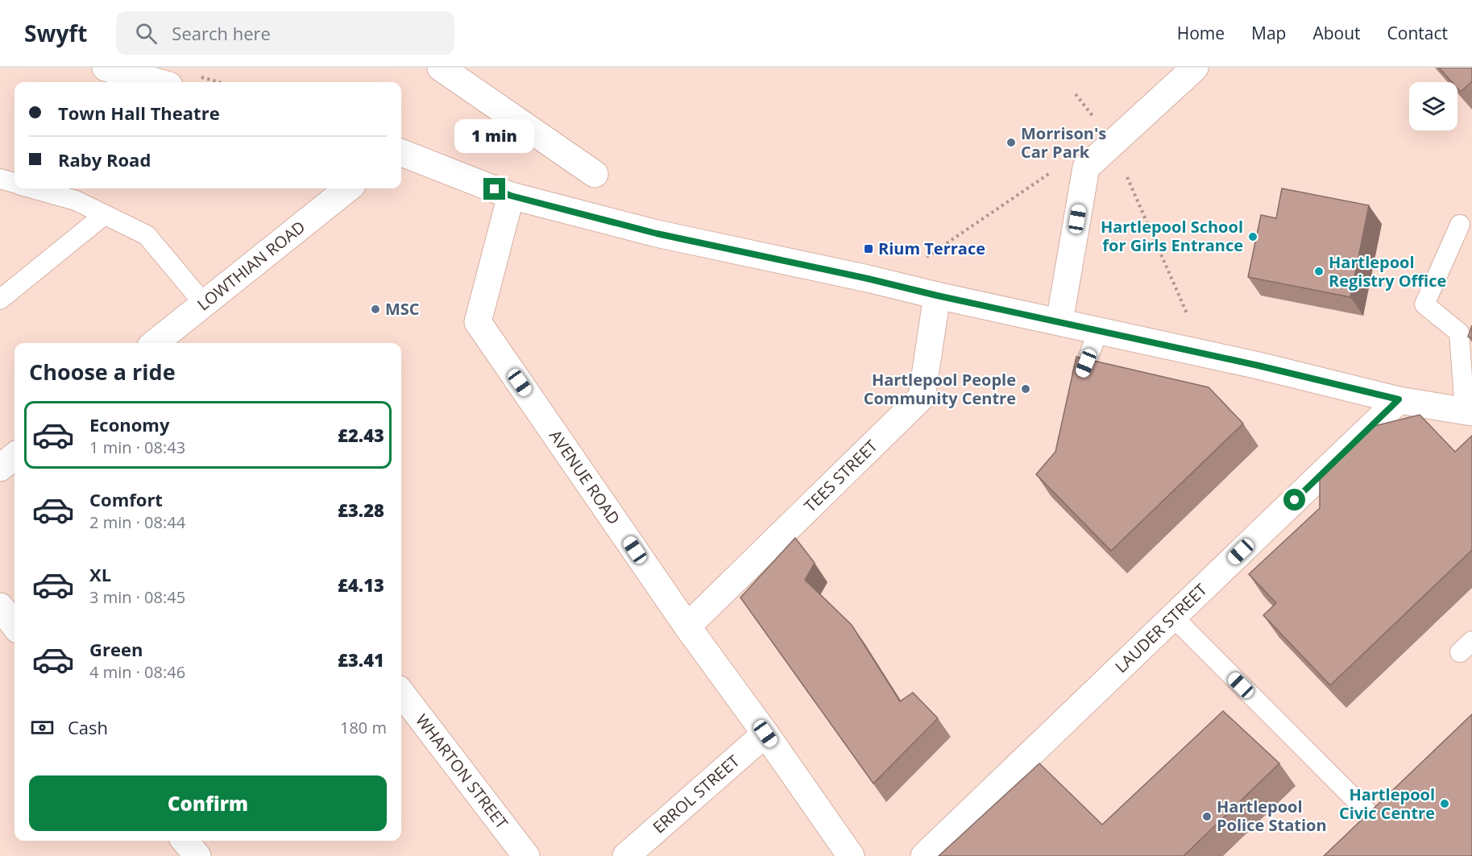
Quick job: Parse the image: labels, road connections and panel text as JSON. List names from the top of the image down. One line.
{"streets":{"street":["LOWTHIAN ROAD","TEES STREET","AVENUE ROAD","LAUDER STREET","WHARTON STREET","ERROL STREET"]},"crossings":[["TEES STREET","AVENUE ROAD"],["AVENUE ROAD","ERROL STREET"]],"places":{"other":["Morrison's Car Park","Hartlepool School for Girls Entrance","Hartlepool Registry Office","MSC","Hartlepool People Community Centre","Hartlepool Civic Centre","Hartlepool Police Station"],"transit":["Rium Terrace"]},"page":{"header":"Swyft","search":"Search here","nav":["Home","Map","About","Contact"],"banner":["Town Hall Theatre","Raby Road"],"bubble":"1 min","heading":"Choose a ride","list":[{"name":"Economy","note":"1 min · 08:43","value":"£2.43"},{"name":"Comfort","note":"2 min · 08:44","value":"£3.28"},{"name":"XL","note":"3 min · 08:45","value":"£4.13"},{"name":"Green","note":"4 min · 08:46","value":"£3.41"}],"pay":["Cash","180 m"],"buttons":"Confirm"}}
